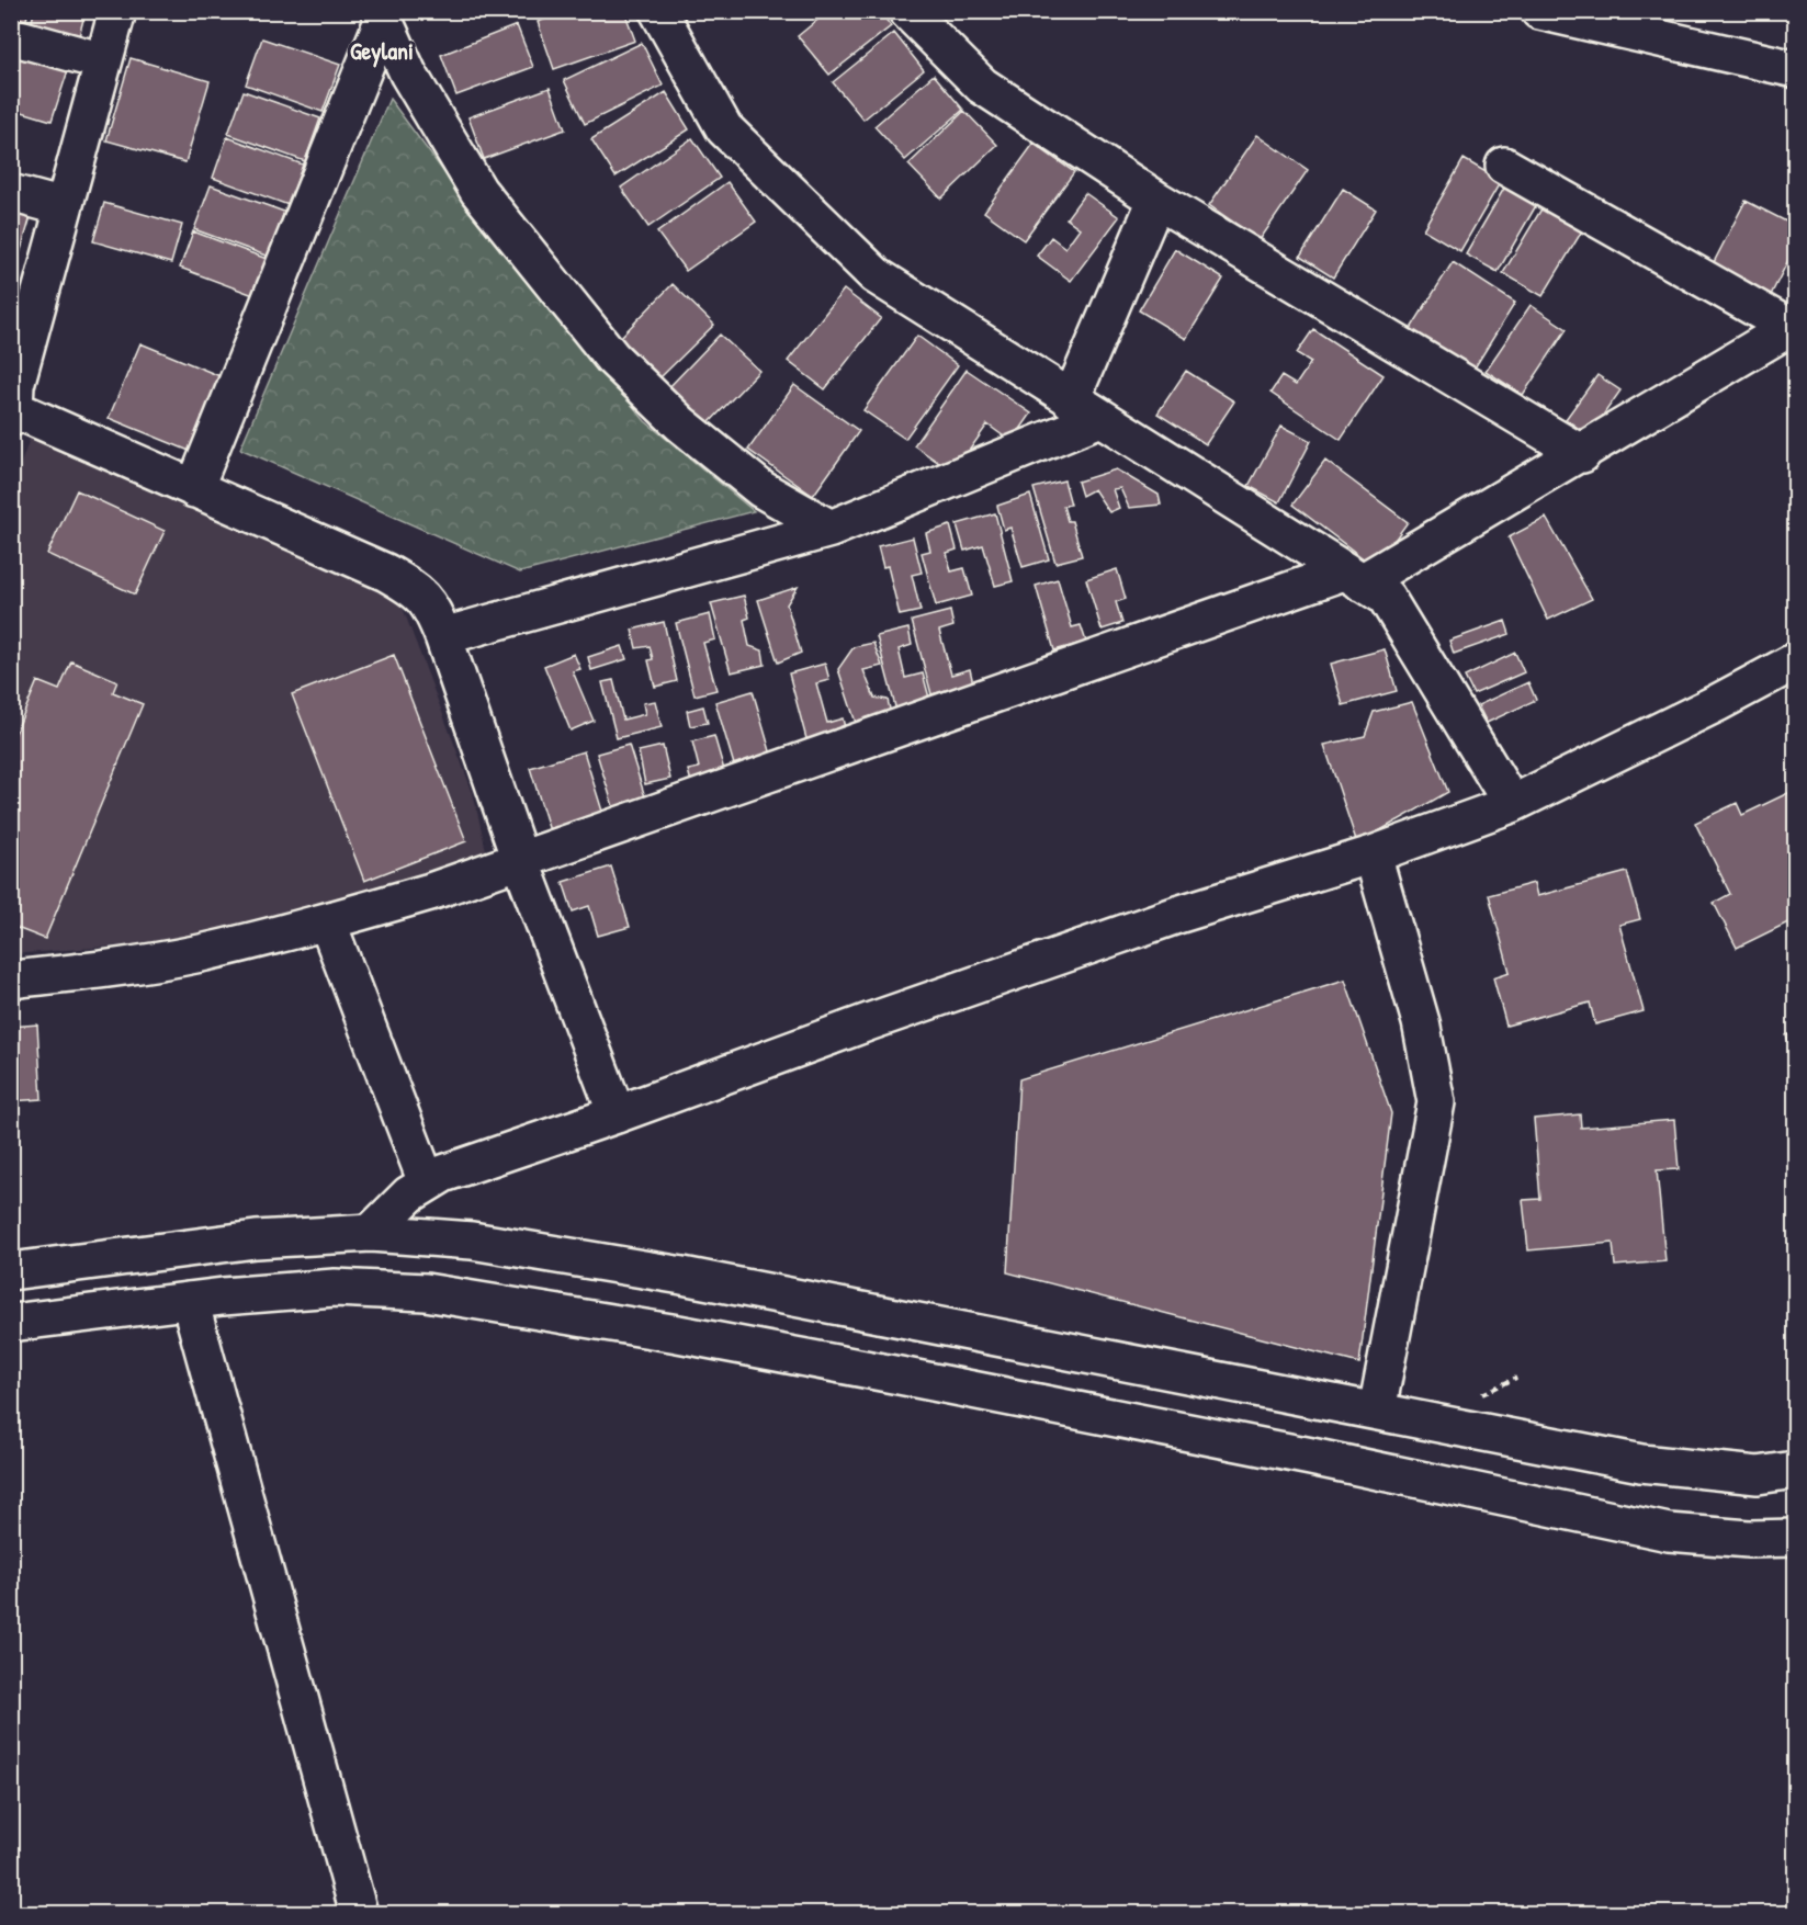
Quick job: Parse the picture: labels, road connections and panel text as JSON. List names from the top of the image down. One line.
{"districts":["Geylani"]}
